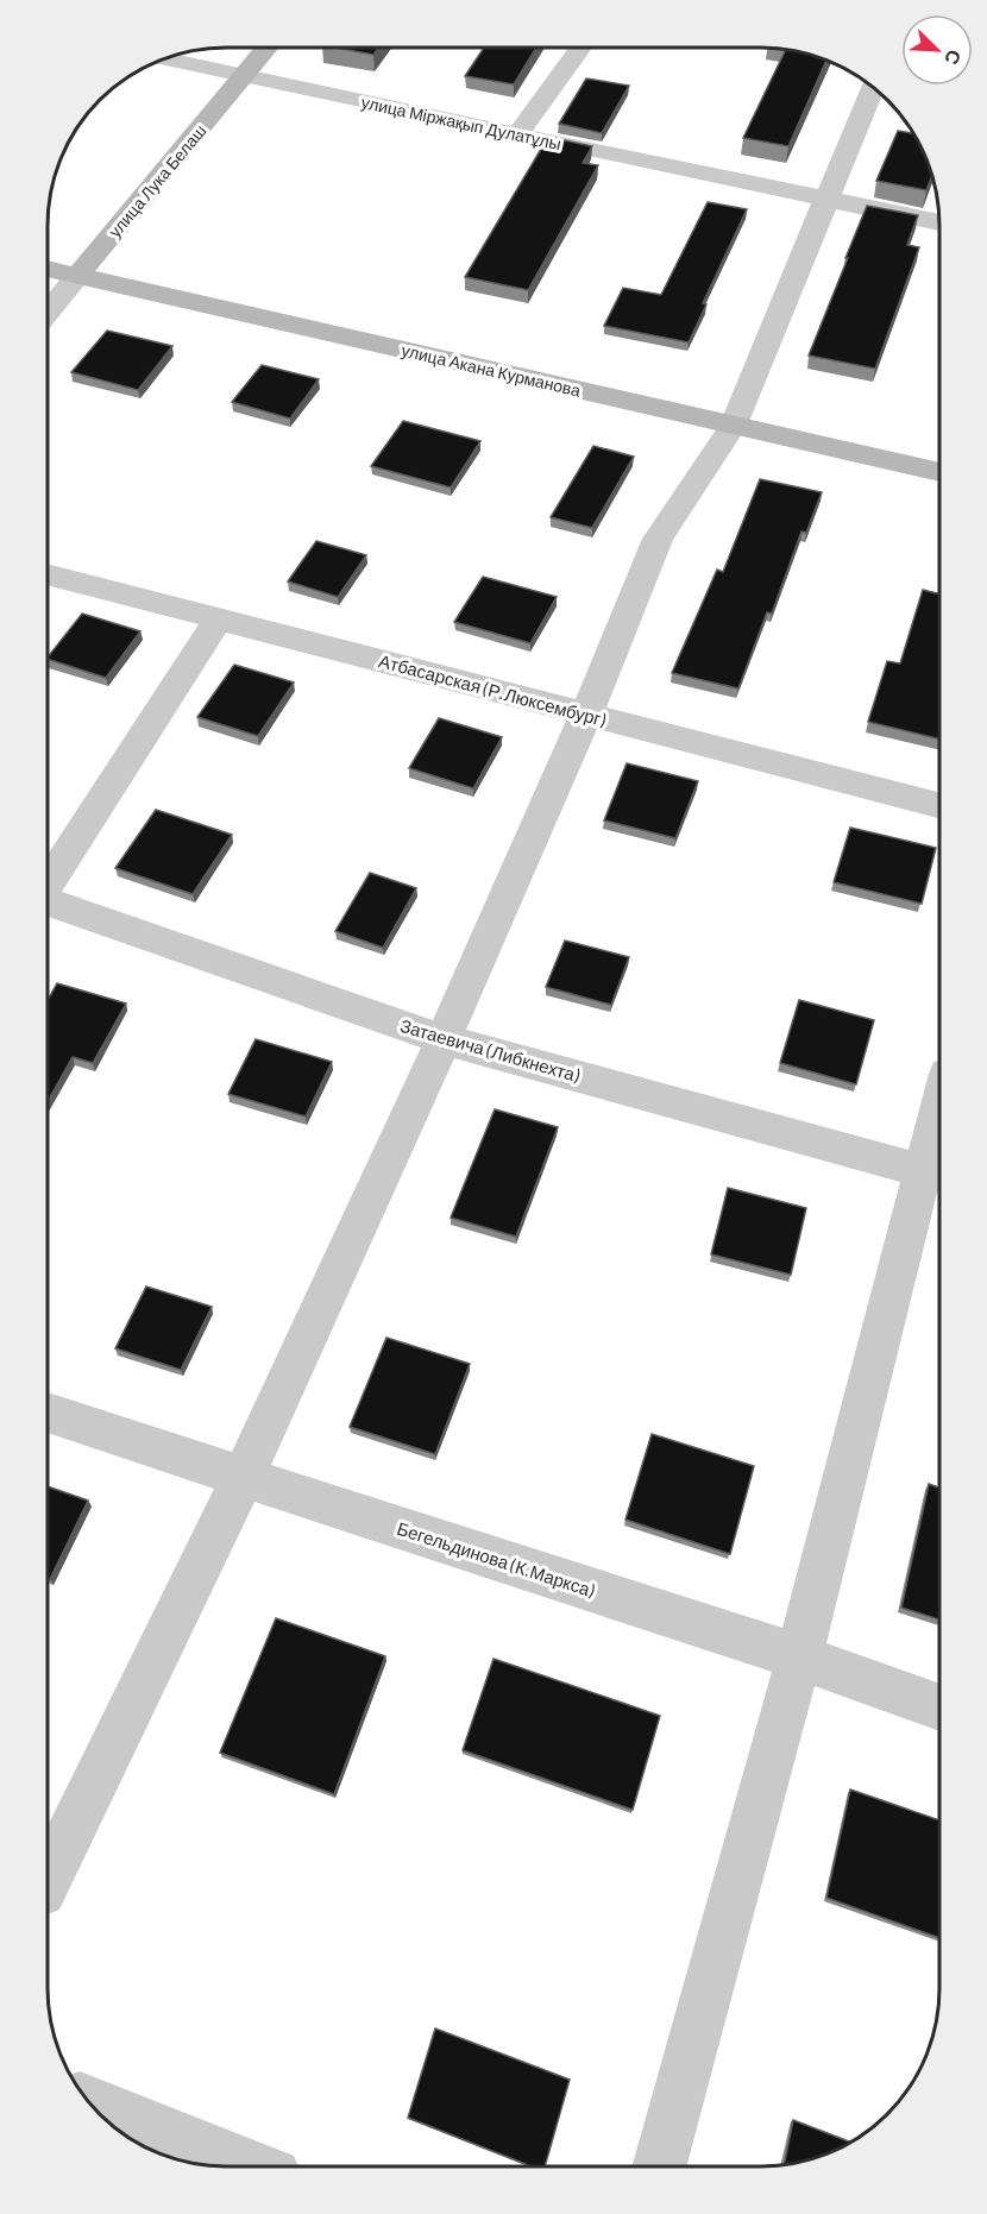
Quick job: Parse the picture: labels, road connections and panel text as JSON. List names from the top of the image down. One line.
{"streets":{"main road":["улица Лука Белаш","улица Акана Курманова"],"street":["улица Міржақып Дулатұлы","Атбасарская (Р.Люксембург)","Затаевича (Либкнехта)","Бегельдинова (К.Маркса)"]},"crossings":[["улица Міржақып Дулатұлы","улица Лука Белаш"],["улица Лука Белаш","улица Акана Курманова"]],"north":"bottom right"}
